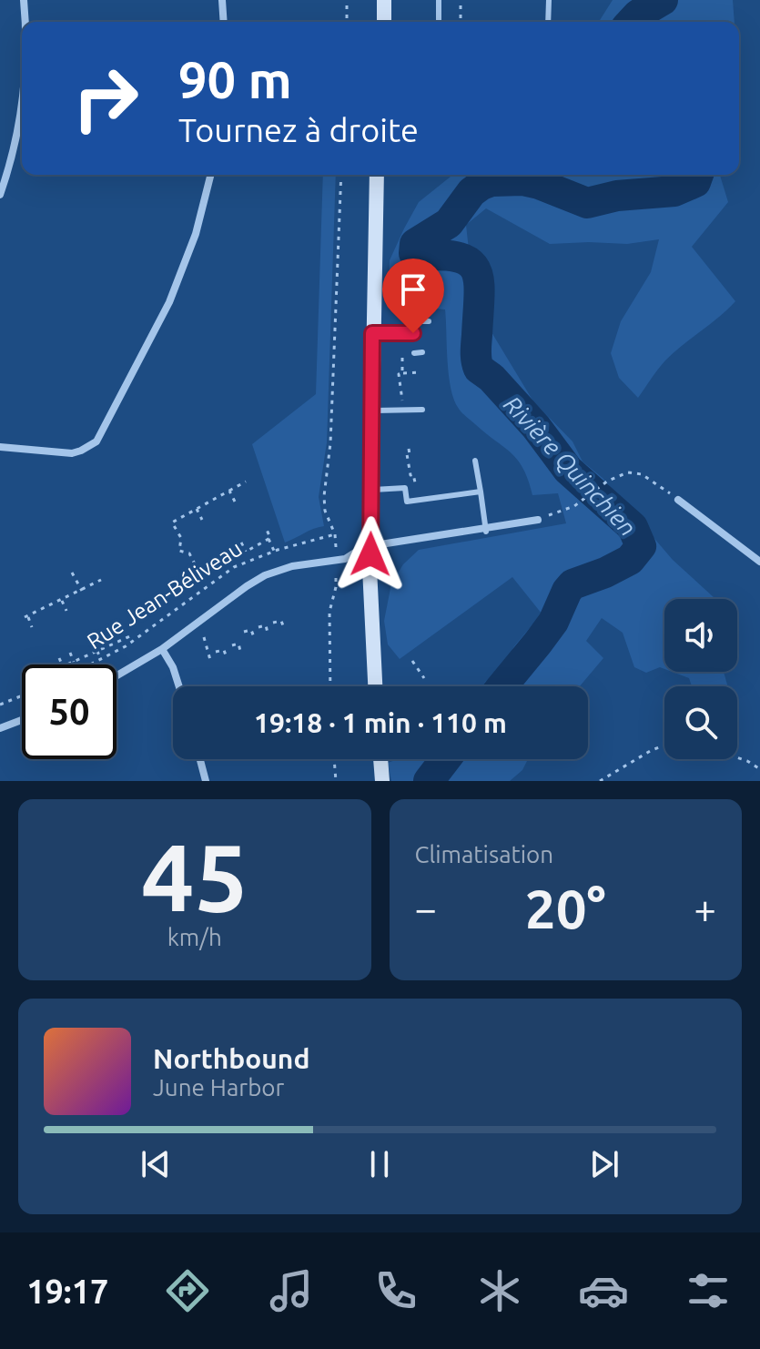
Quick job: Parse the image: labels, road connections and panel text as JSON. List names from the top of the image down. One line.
{"streets":{"street":["Rue Jean-Béliveau"]},"water":["Rivière Quinchien"],"page":{"turn":["90 m","Tournez à droite"],"limit":"50","trip":"19:18 · 1 min · 110 m","tile":[["45","km/h"],"Climatisation"],"heat":["−","20°","+"],"song":["Northbound","June Harbor"],"tabs":"19:17"}}
